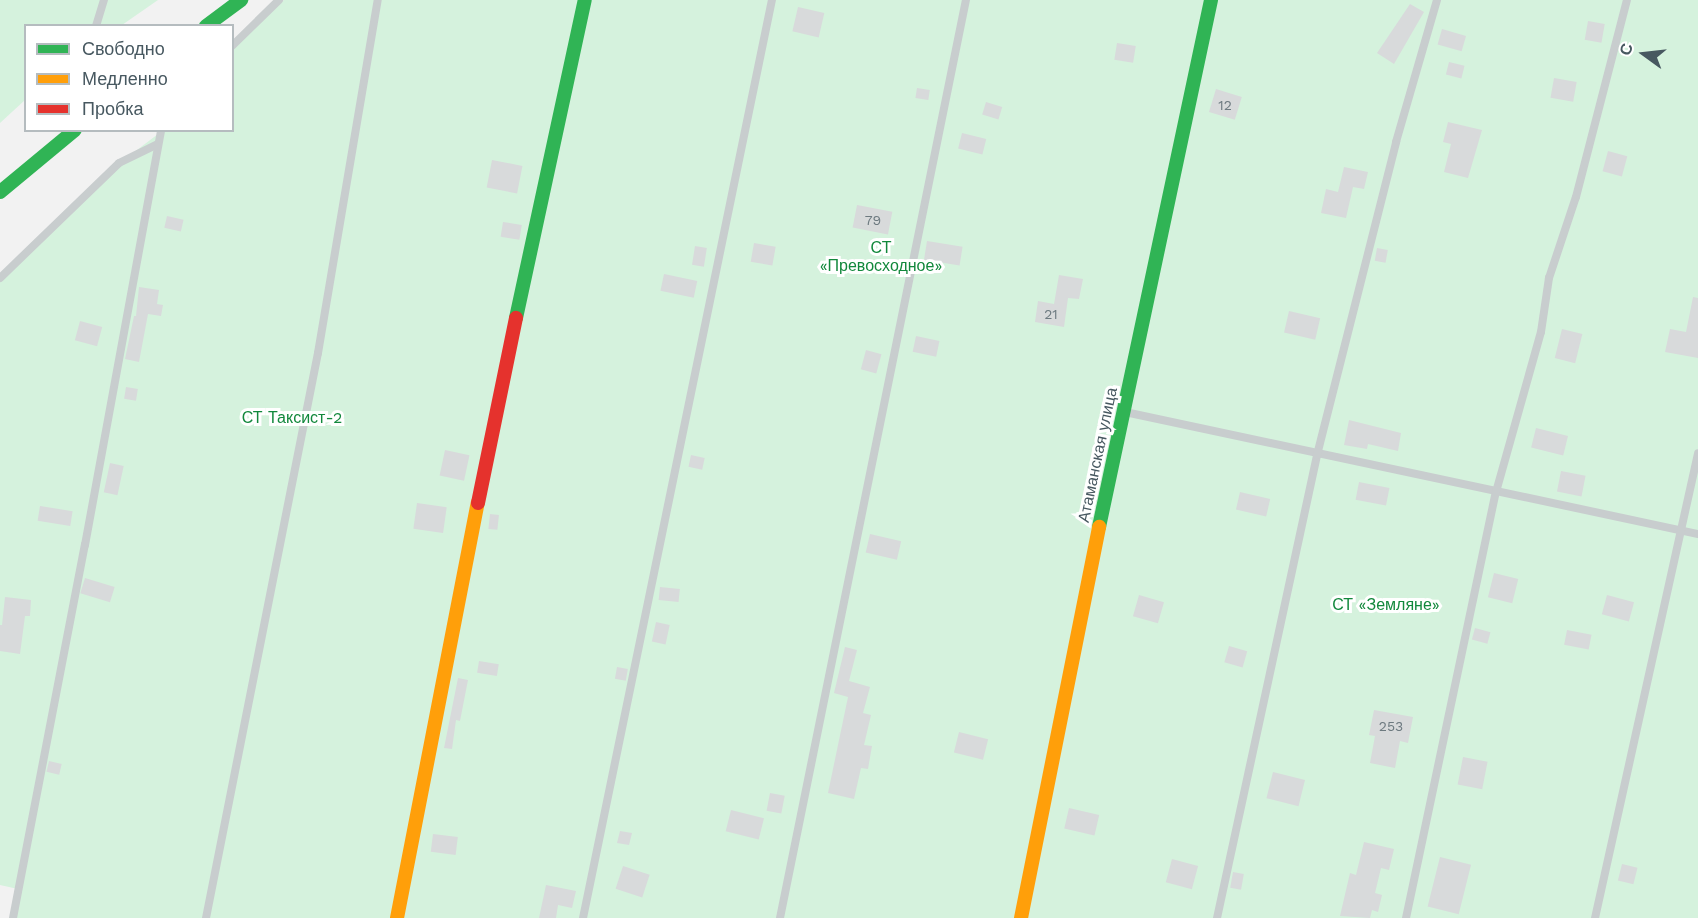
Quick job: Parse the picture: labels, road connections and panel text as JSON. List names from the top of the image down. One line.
{"streets":{"main road":["Атаманская улица"]},"parks":["СТ «Превосходное»","СТ Таксист-2","СТ «Земляне»"],"house_numbers":["12","79","21","253"],"legend":["Свободно","Медленно","Пробка"],"north":"left"}
